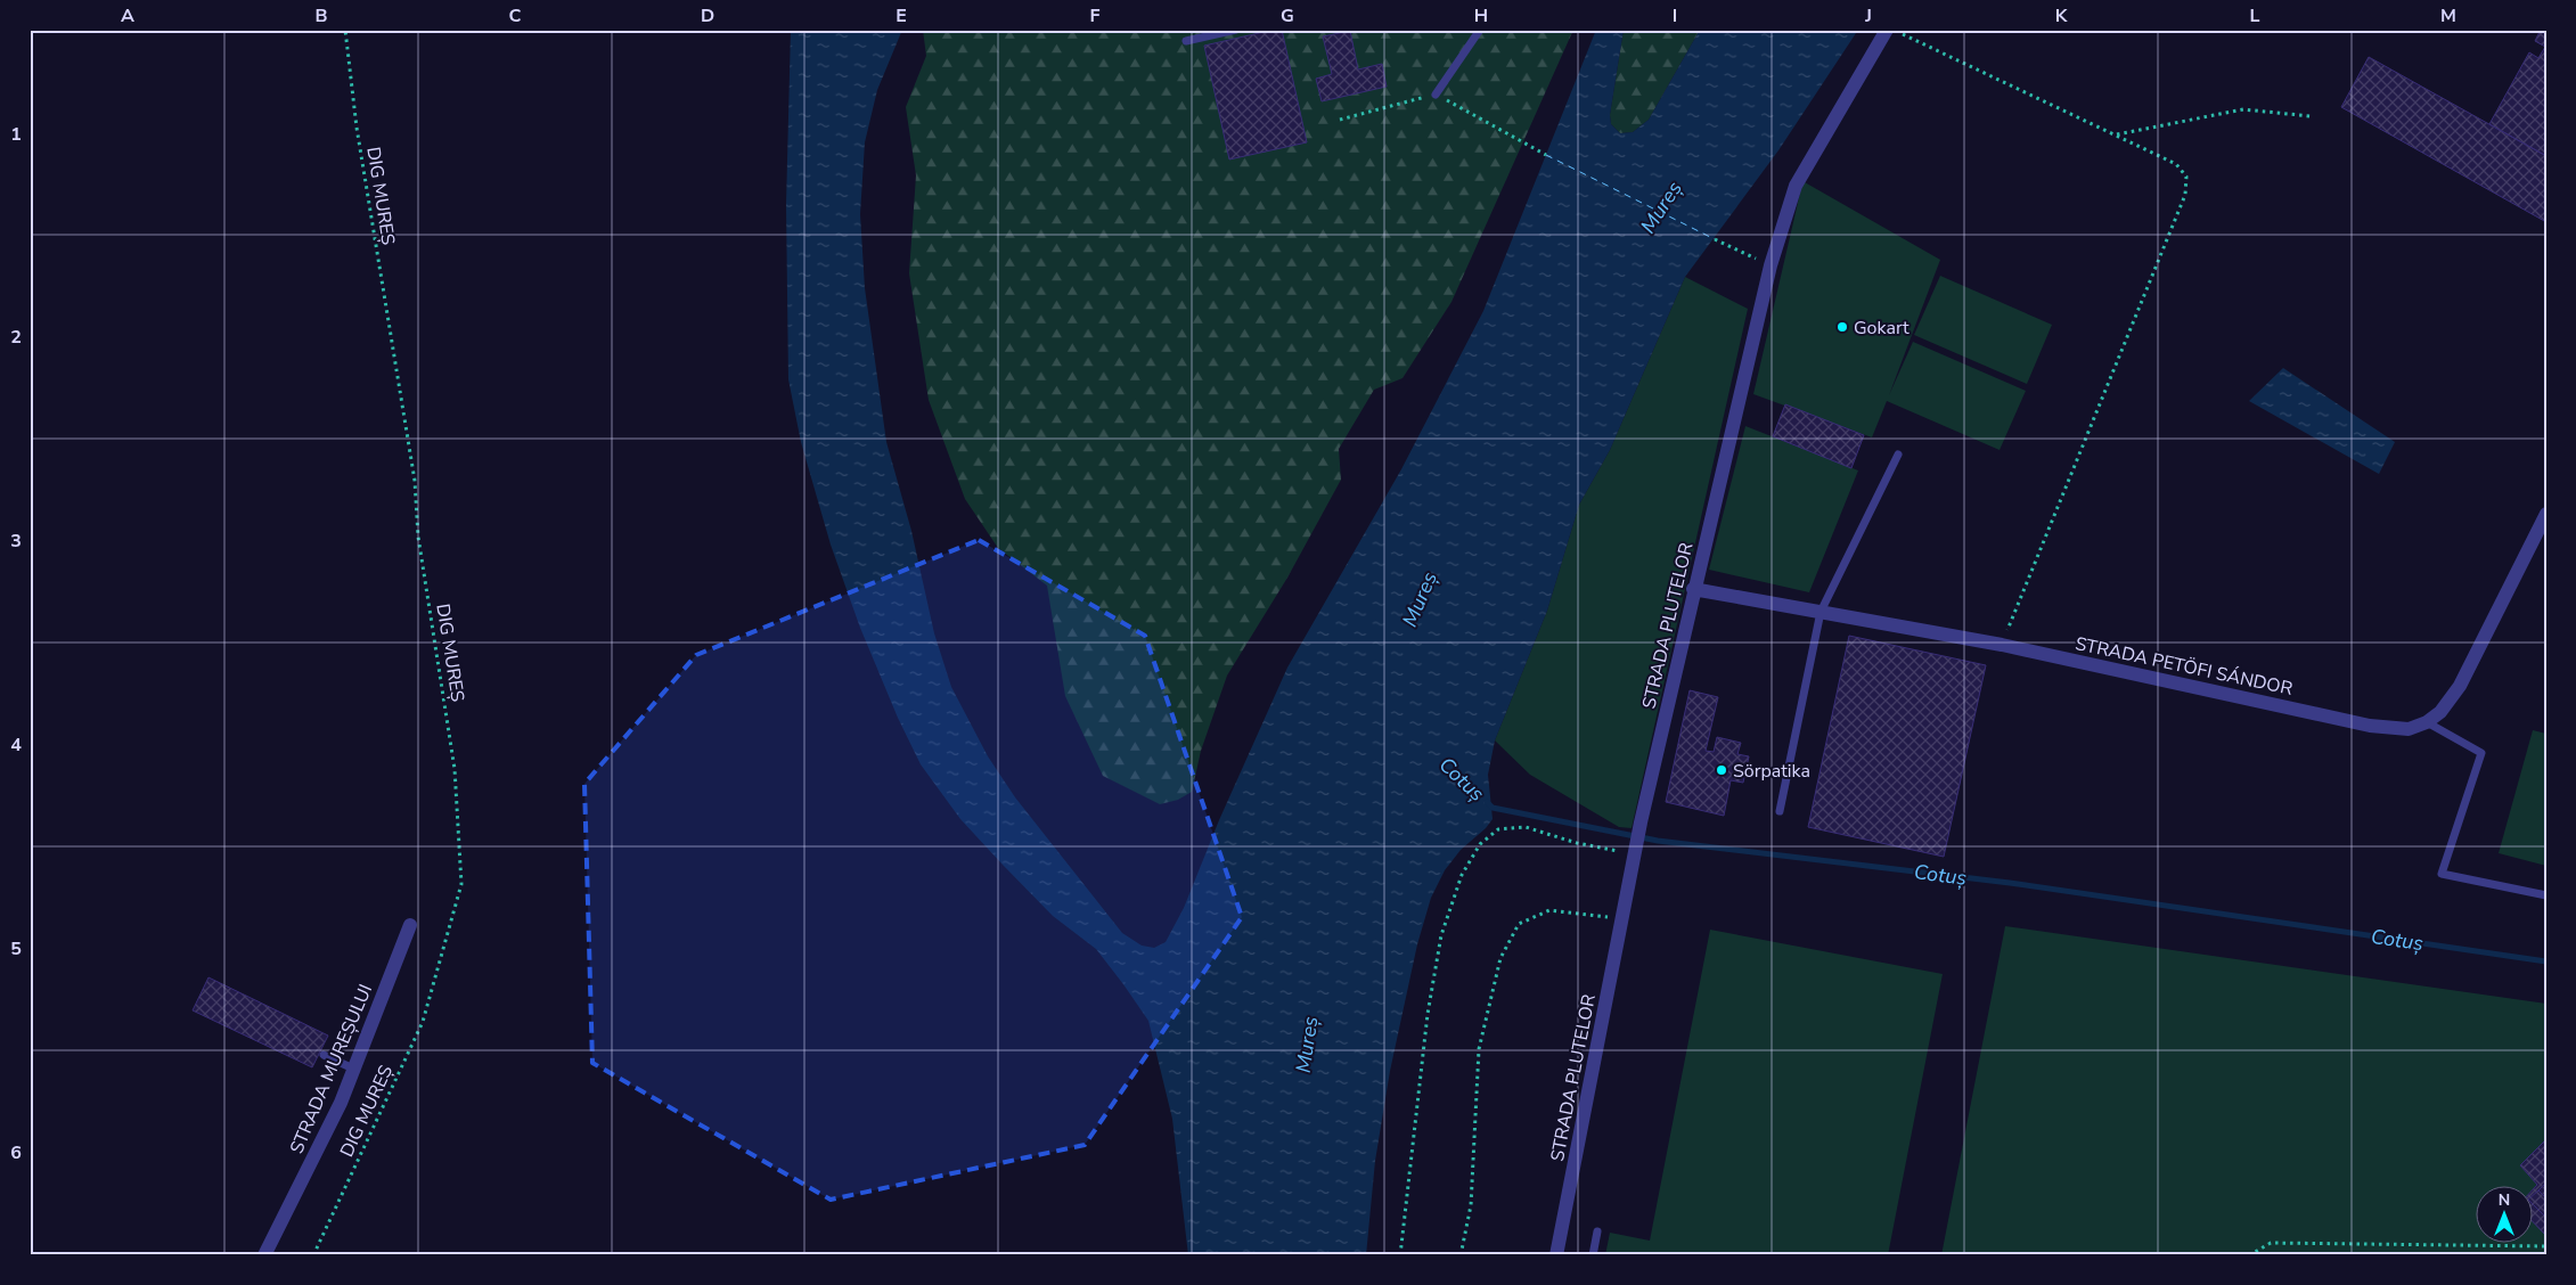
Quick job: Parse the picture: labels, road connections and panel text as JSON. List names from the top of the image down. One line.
{"streets":{"street":["STRADA PLUTELOR","STRADA PETÖFI SÁNDOR","STRADA MUREȘULUI"],"path":["DIG MUREȘ"]},"crossings":[["STRADA PLUTELOR","STRADA PETÖFI SÁNDOR"]],"water":["Mureș","Cotuș"],"places":["Gokart","Sörpatika"],"north":"top","grid":{"columns":["A","B","C","D","E","F","G","H","I","J","K","L","M"],"rows":["1","2","3","4","5","6"]}}
